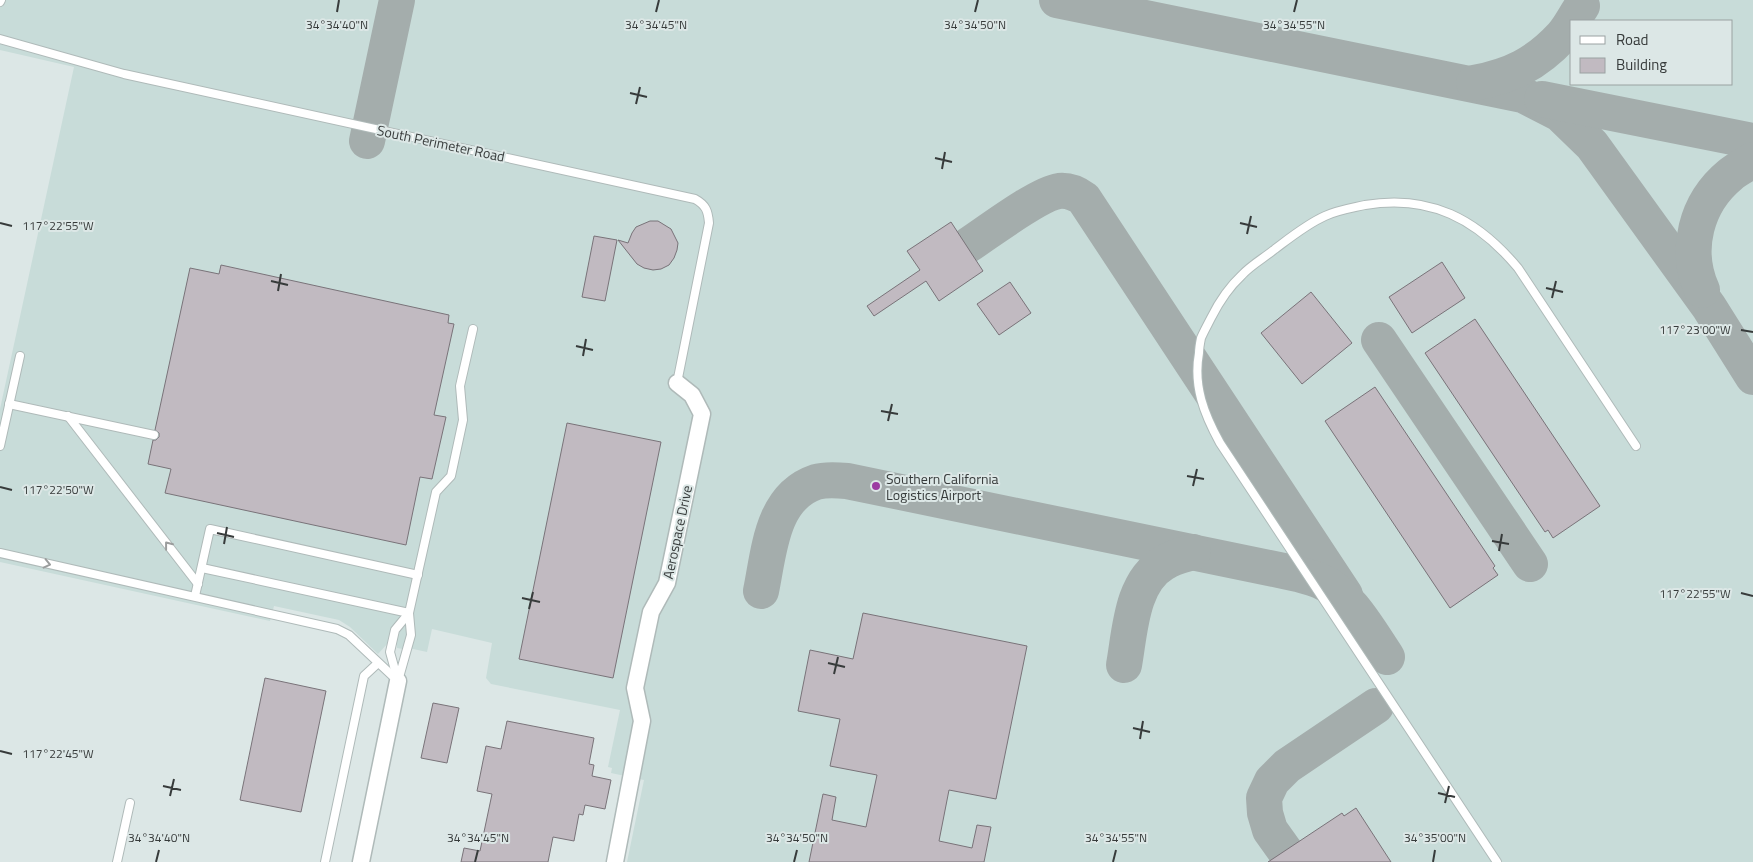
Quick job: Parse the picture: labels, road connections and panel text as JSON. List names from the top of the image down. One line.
{"streets":{"street":["Aerospace Drive"],"lane":["South Perimeter Road"]},"crossings":[["South Perimeter Road","Aerospace Drive"]],"places":["Southern California Logistics Airport"],"legend":["Road","Building"],"coordinates":["34°34'40\"N","34°34'45\"N","34°34'50\"N","34°34'55\"N","117°22'55\"W","117°23'00\"W","117°22'50\"W","117°22'45\"W","34°35'00\"N"]}
